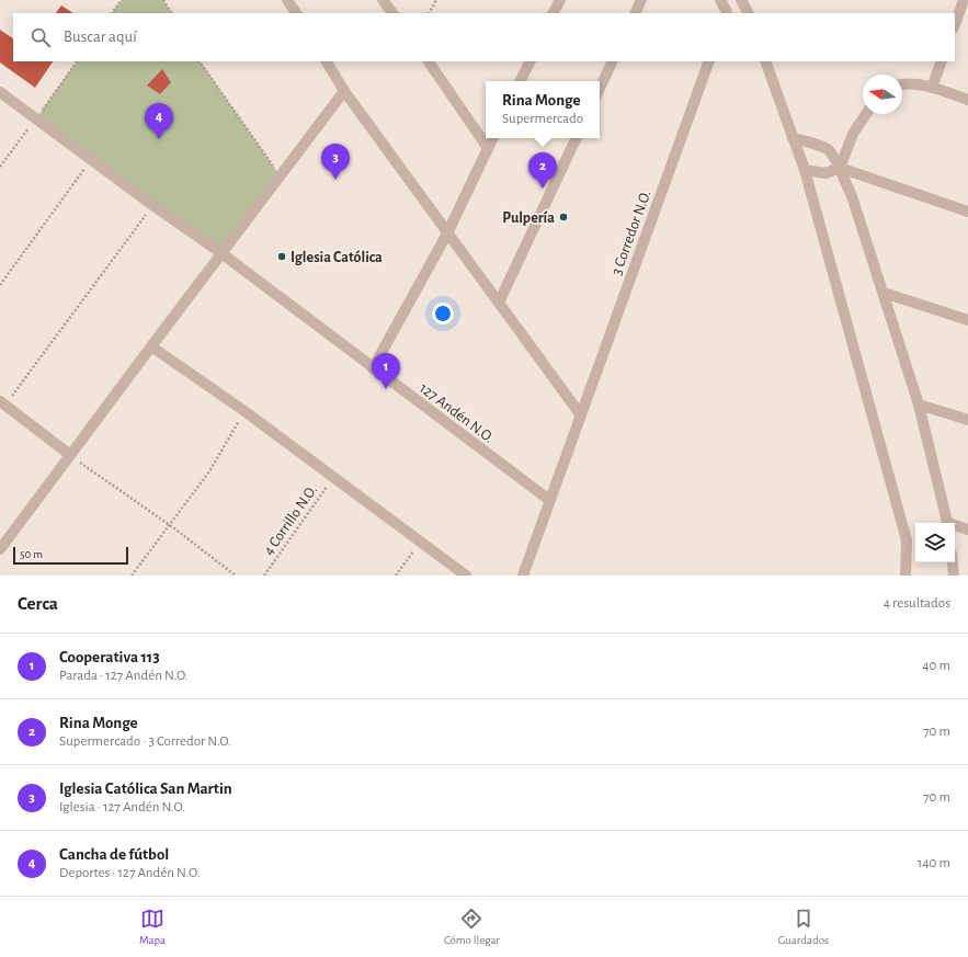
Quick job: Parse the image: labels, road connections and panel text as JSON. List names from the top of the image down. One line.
{"streets":{"street":["3 Corredor N.O.","127 Andén N.O."],"path":["4 Corrillo N.O."]},"crossings":[["3 Corredor N.O.","127 Andén N.O."]],"places":["Pulpería","Iglesia Católica"],"scale_bar":"50 m","north":"left","page":{"search":"Buscar aquí","popup":["Rina Monge","Supermercado"],"pins":["4","3","2","1"],"scale":"50 m","heading":["Cerca","4 resultados"],"list":[{"mark":"1","name":"Cooperativa 113","note":"Parada · 127 Andén N.O.","value":"40 m"},{"mark":"2","name":"Rina Monge","note":"Supermercado · 3 Corredor N.O.","value":"70 m"},{"mark":"3","name":"Iglesia Católica San Martin","note":"Iglesia · 127 Andén N.O.","value":"70 m"},{"mark":"4","name":"Cancha de fútbol","note":"Deportes · 127 Andén N.O.","value":"140 m"}],"nav":["Mapa","Cómo llegar","Guardados"]}}
